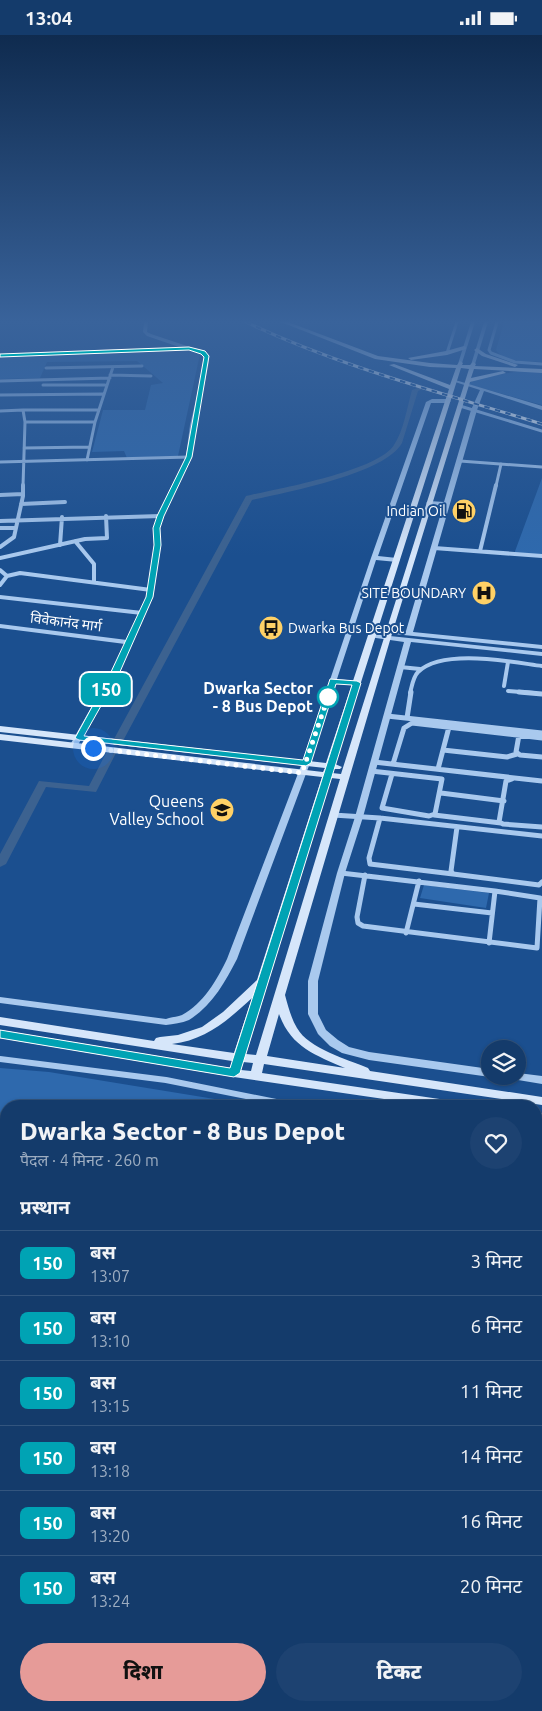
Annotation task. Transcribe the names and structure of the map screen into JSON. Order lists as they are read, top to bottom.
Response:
{
  "streets": {
    "street": ["विवेकानंद मार्ग"]
  },
  "places": {
    "fuel station": ["Indian Oil"],
    "hospital": ["SITE BOUNDARY"],
    "bus stop": ["Dwarka Bus Depot"],
    "other": ["Dwarka Sector - 8 Bus Depot"],
    "school or university": ["Queens Valley School"]
  },
  "lines": ["bus line 150"],
  "page": {
    "status": "13:04",
    "on_map": "150",
    "heading": [
      ["Dwarka Sector - 8 Bus Depot", "पैदल · 4 मिनट · 260 m"],
      "प्रस्थान"
    ],
    "list": [
      {
        "mark": "150",
        "name": "बस",
        "note": "13:07",
        "value": "3 मिनट"
      },
      {
        "mark": "150",
        "name": "बस",
        "note": "13:10",
        "value": "6 मिनट"
      },
      {
        "mark": "150",
        "name": "बस",
        "note": "13:15",
        "value": "11 मिनट"
      },
      {
        "mark": "150",
        "name": "बस",
        "note": "13:18",
        "value": "14 मिनट"
      },
      {
        "mark": "150",
        "name": "बस",
        "note": "13:20",
        "value": "16 मिनट"
      },
      {
        "mark": "150",
        "name": "बस",
        "note": "13:24",
        "value": "20 मिनट"
      }
    ],
    "buttons": ["दिशा", "टिकट"]
  }
}
